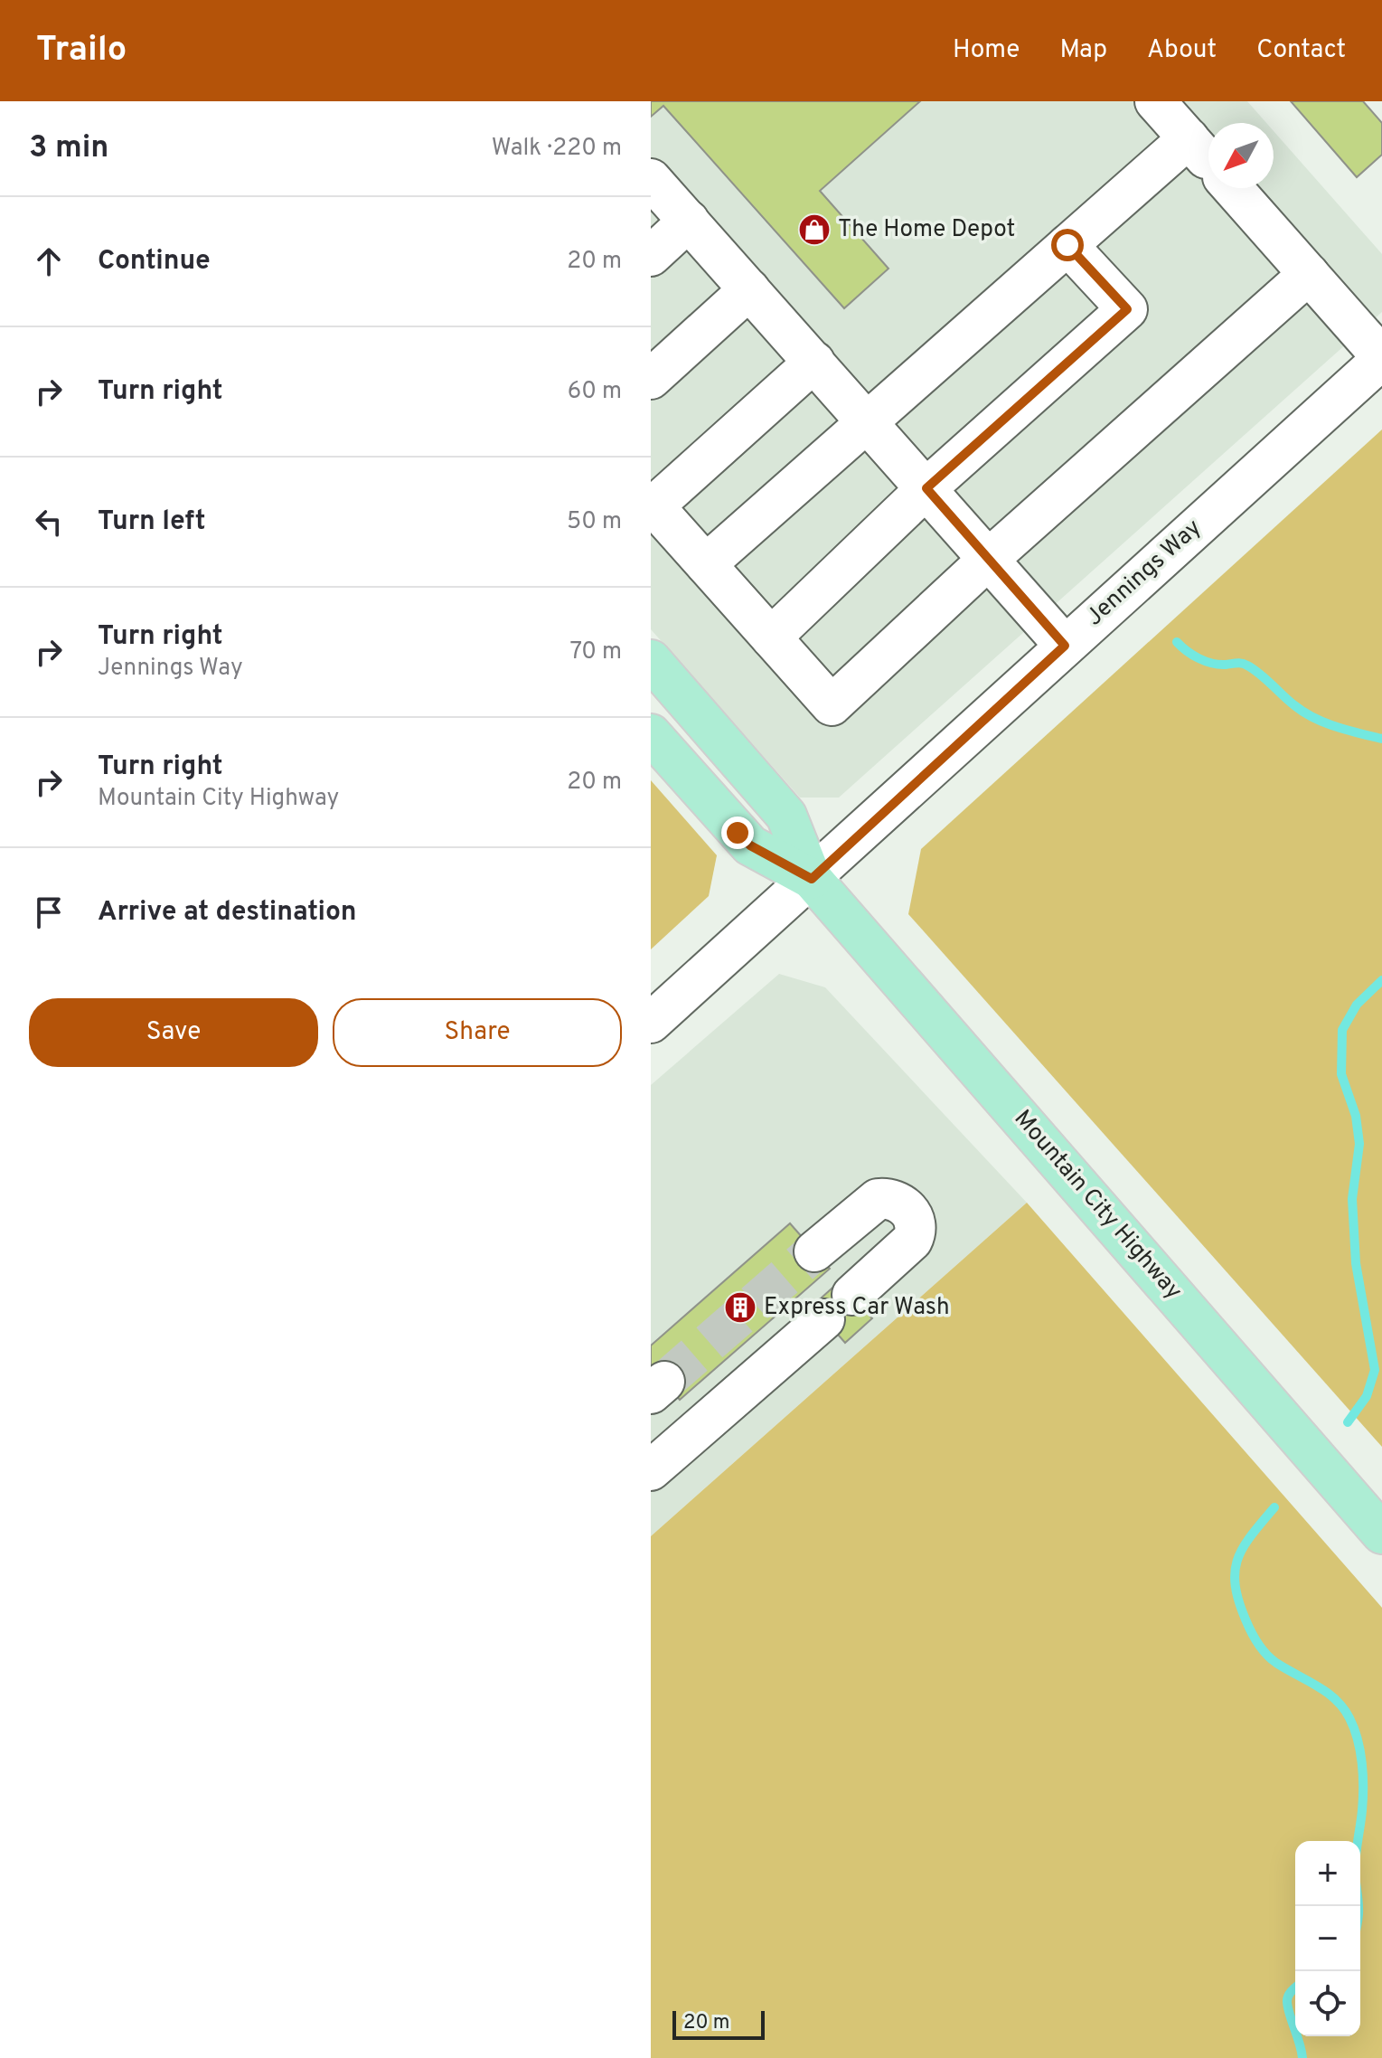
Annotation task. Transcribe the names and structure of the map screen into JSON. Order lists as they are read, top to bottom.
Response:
{
  "streets": {
    "main road": ["Mountain City Highway"],
    "street": ["Jennings Way"]
  },
  "crossings": [
    ["Jennings Way", "Mountain City Highway"]
  ],
  "places": {
    "shop": ["The Home Depot"],
    "building": ["Express Car Wash"]
  },
  "scale_bar": "20 m",
  "north": "bottom left",
  "page": {
    "header": "Trailo",
    "nav": [
      "Home",
      "Map",
      "About",
      "Contact"
    ],
    "heading": ["3 min", "Walk · 220 m"],
    "list": [
      ["Continue", "20 m"],
      ["Turn right", "60 m"],
      ["Turn left", "50 m"],
      ["Turn right", "Jennings Way", "70 m"],
      ["Turn right", "Mountain City Highway", "20 m"],
      "Arrive at destination"
    ],
    "buttons": ["Save", "Share"],
    "map_buttons": ["+", "−"],
    "scale": "20 m"
  }
}
